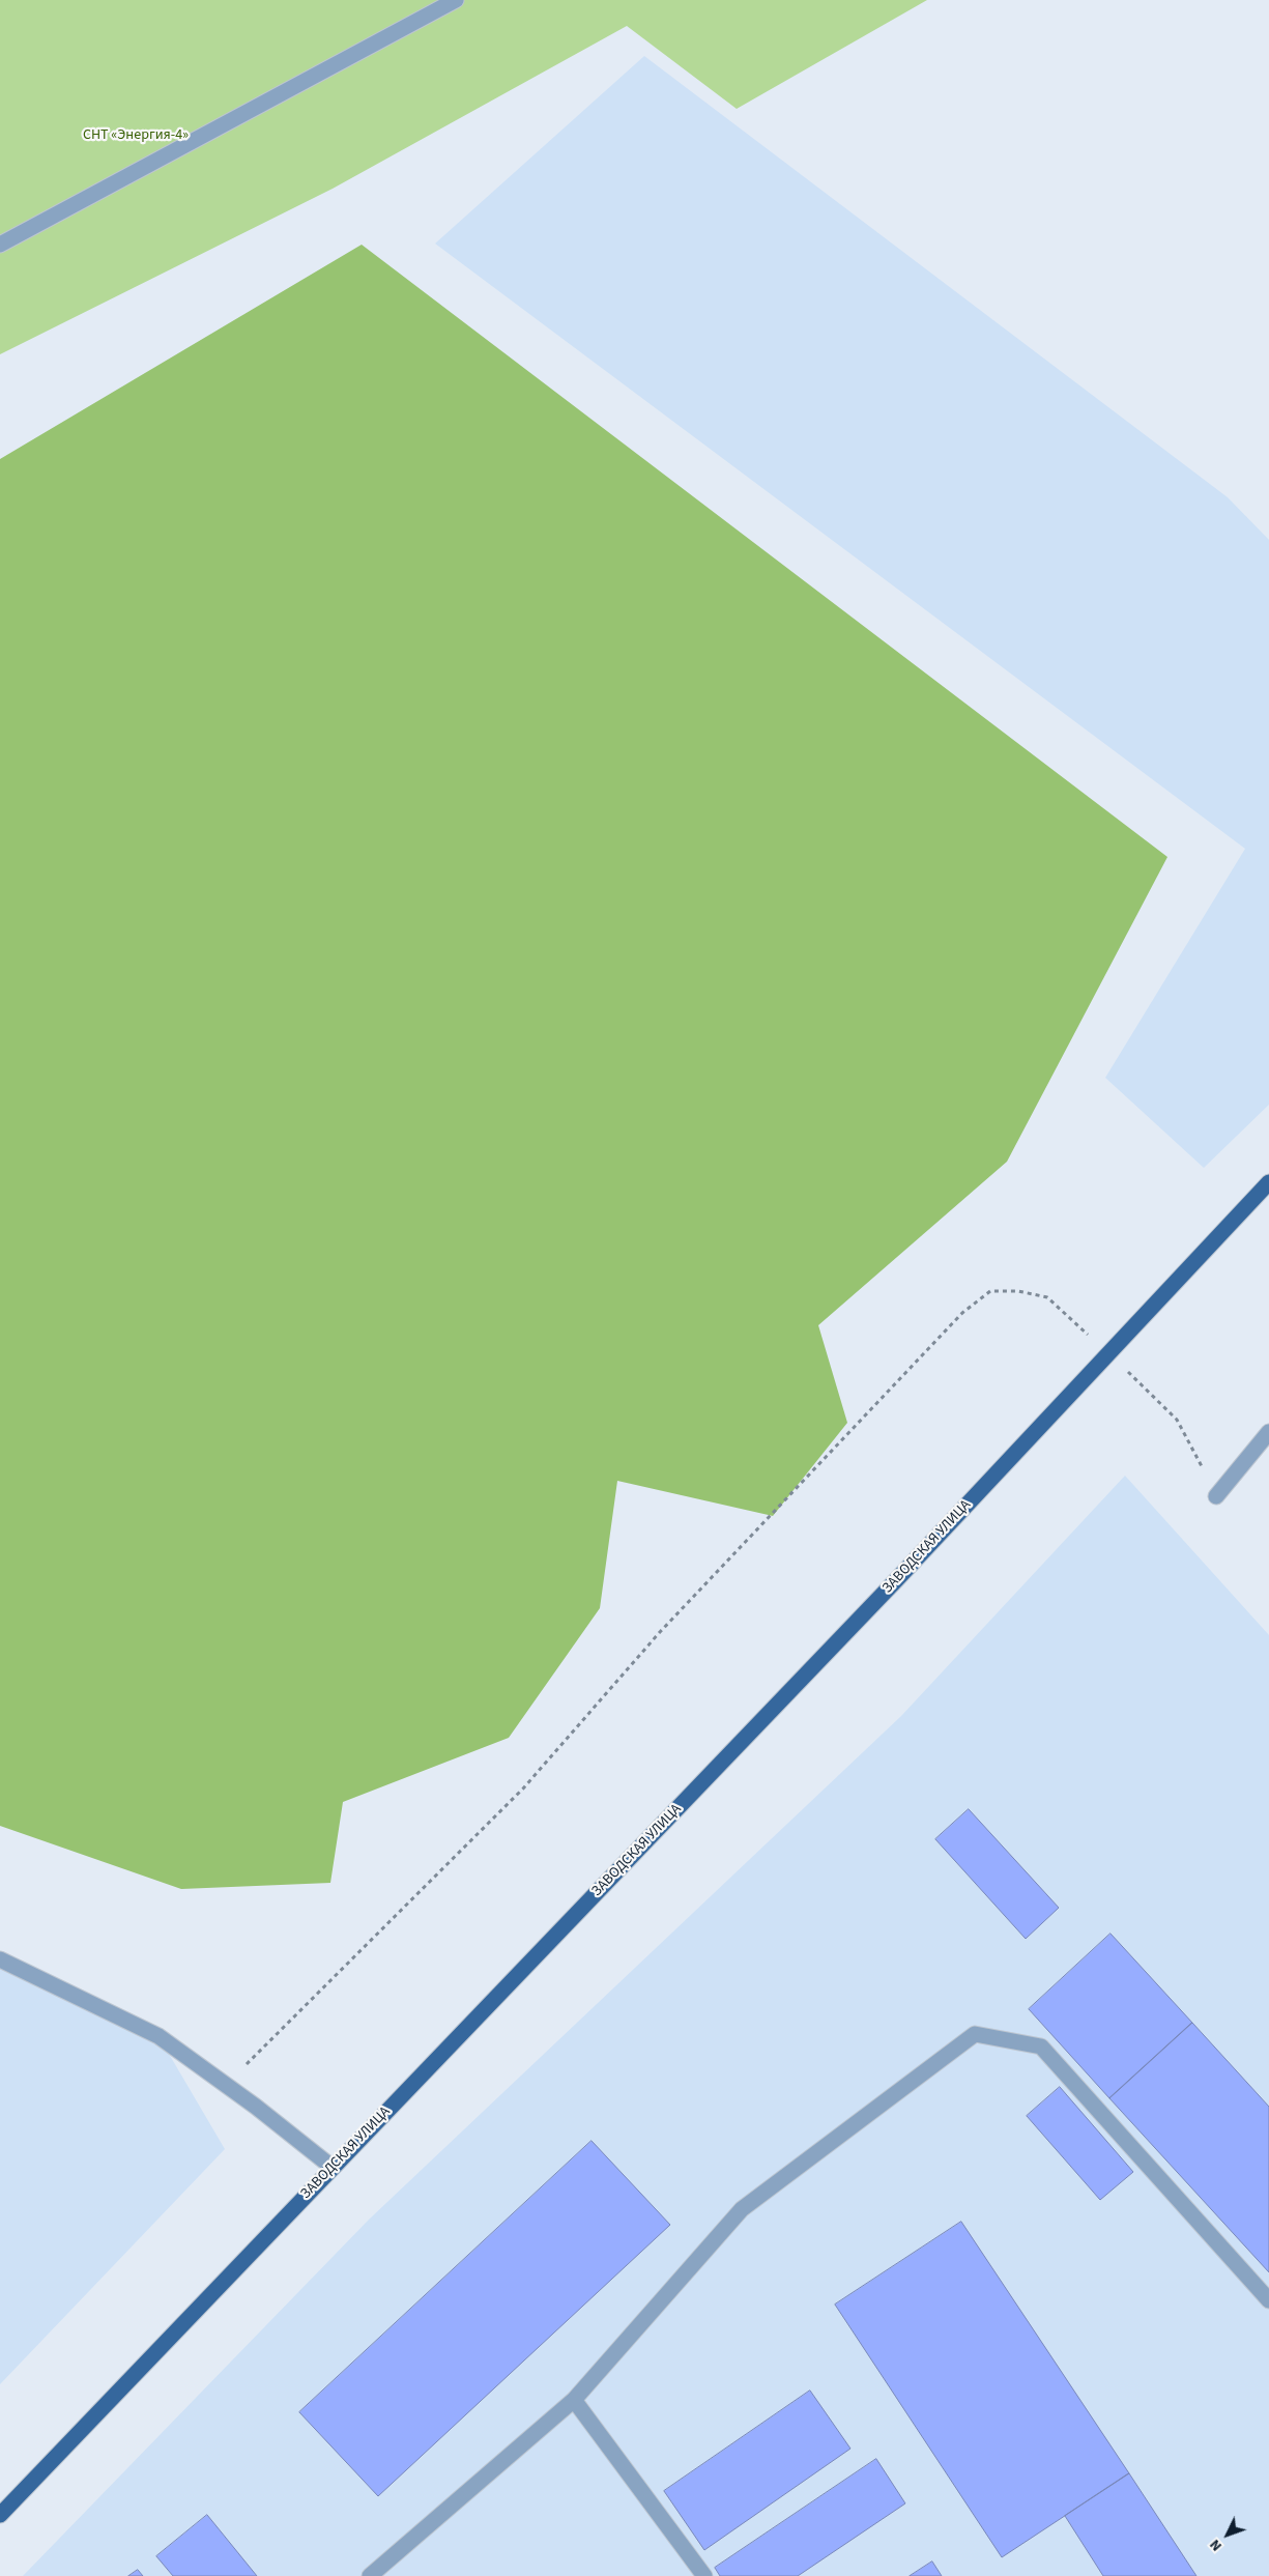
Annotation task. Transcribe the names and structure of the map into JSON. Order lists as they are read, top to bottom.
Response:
{
  "streets": {
    "main road": ["ЗАВОДСКАЯ УЛИЦА"]
  },
  "parks": ["СНТ «Энергия-4»"],
  "north": "bottom left"
}
